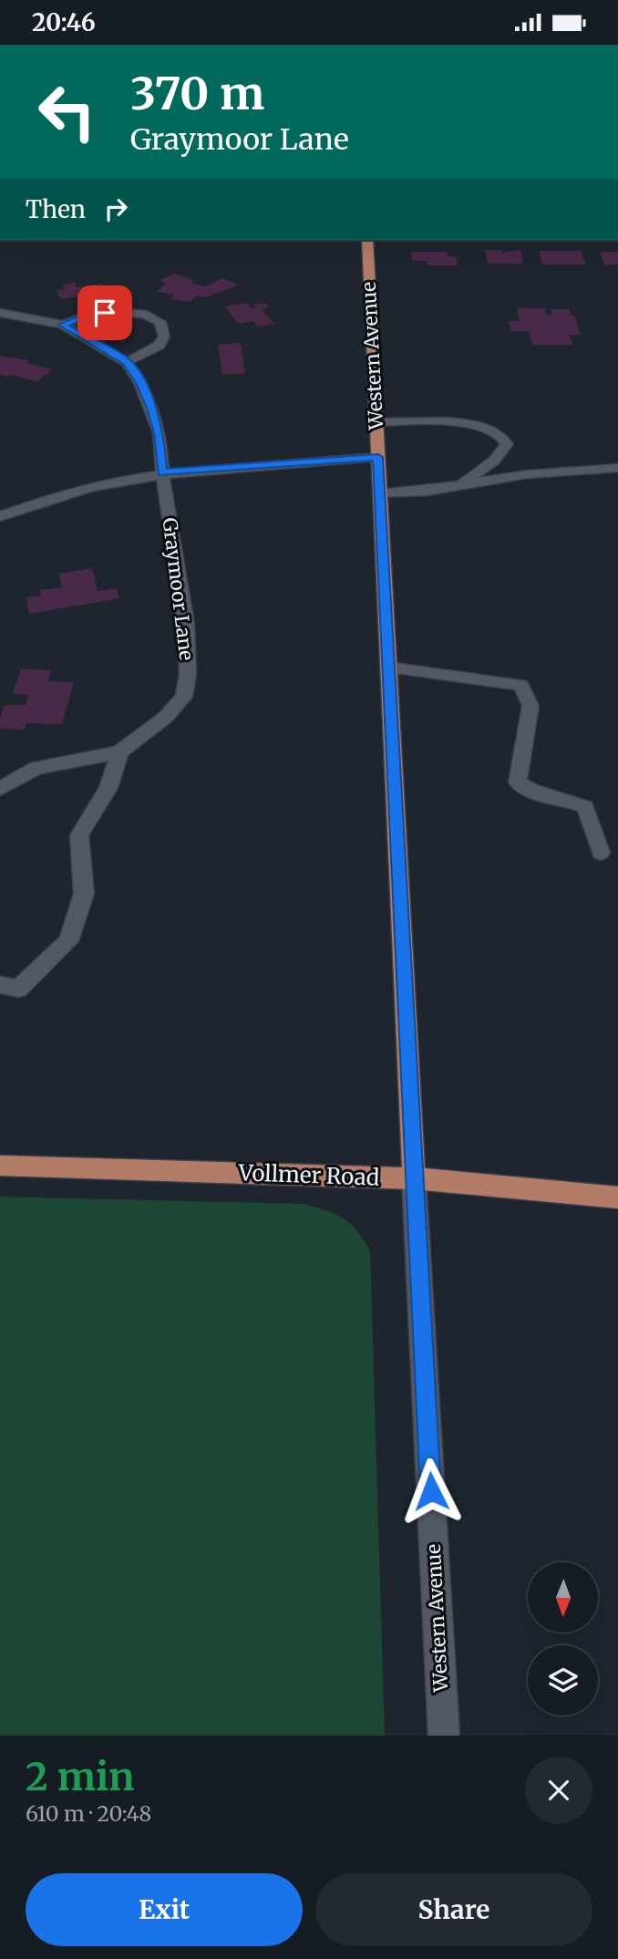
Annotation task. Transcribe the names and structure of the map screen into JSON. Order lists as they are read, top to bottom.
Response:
{
  "streets": {
    "main road": ["Western Avenue", "Vollmer Road"],
    "street": ["Graymoor Lane"]
  },
  "crossings": [
    ["Western Avenue", "Vollmer Road"]
  ],
  "north": "bottom",
  "page": {
    "status": "20:46",
    "turn": ["370 m", "Graymoor Lane"],
    "then": "Then",
    "heading": ["2 min", "610 m · 20:48"],
    "buttons": ["Exit", "Share"]
  }
}
